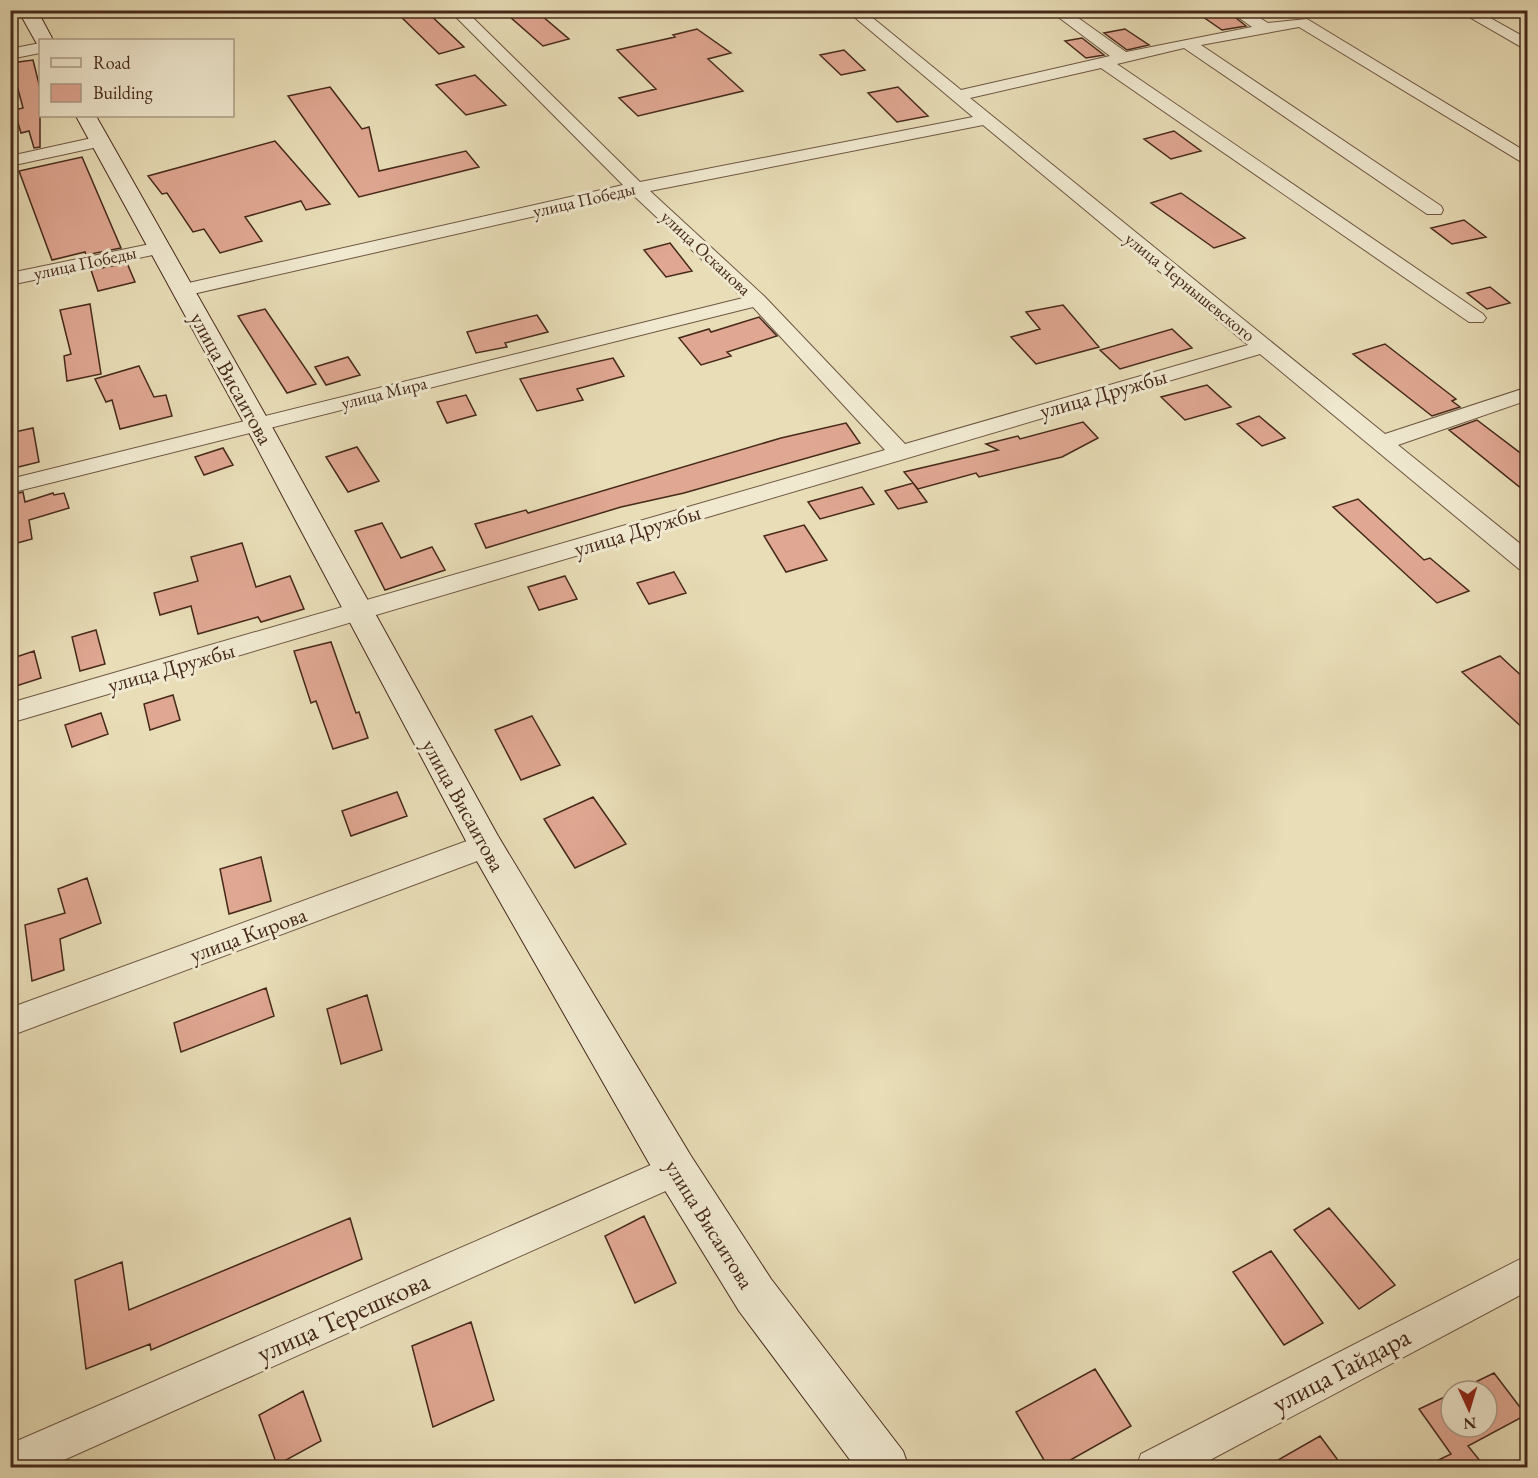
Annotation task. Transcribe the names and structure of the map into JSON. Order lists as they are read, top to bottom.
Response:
{
  "streets": {
    "street": [
      "улица Победы",
      "улица Осканова",
      "улица Чернышевского",
      "улица Висаитова",
      "улица Мира",
      "улица Дружбы",
      "улица Кирова",
      "улица Терешкова",
      "улица Гайдара"
    ]
  },
  "crossings": [
    ["улица Победы", "улица Осканова"],
    ["улица Победы", "улица Чернышевского"],
    ["улица Победы", "улица Висаитова"],
    ["улица Осканова", "улица Мира"],
    ["улица Осканова", "улица Дружбы"],
    ["улица Чернышевского", "улица Дружбы"],
    ["улица Висаитова", "улица Мира"],
    ["улица Висаитова", "улица Дружбы"],
    ["улица Висаитова", "улица Кирова"],
    ["улица Висаитова", "улица Терешкова"]
  ],
  "legend": ["Road", "Building"],
  "north": "bottom"
}
